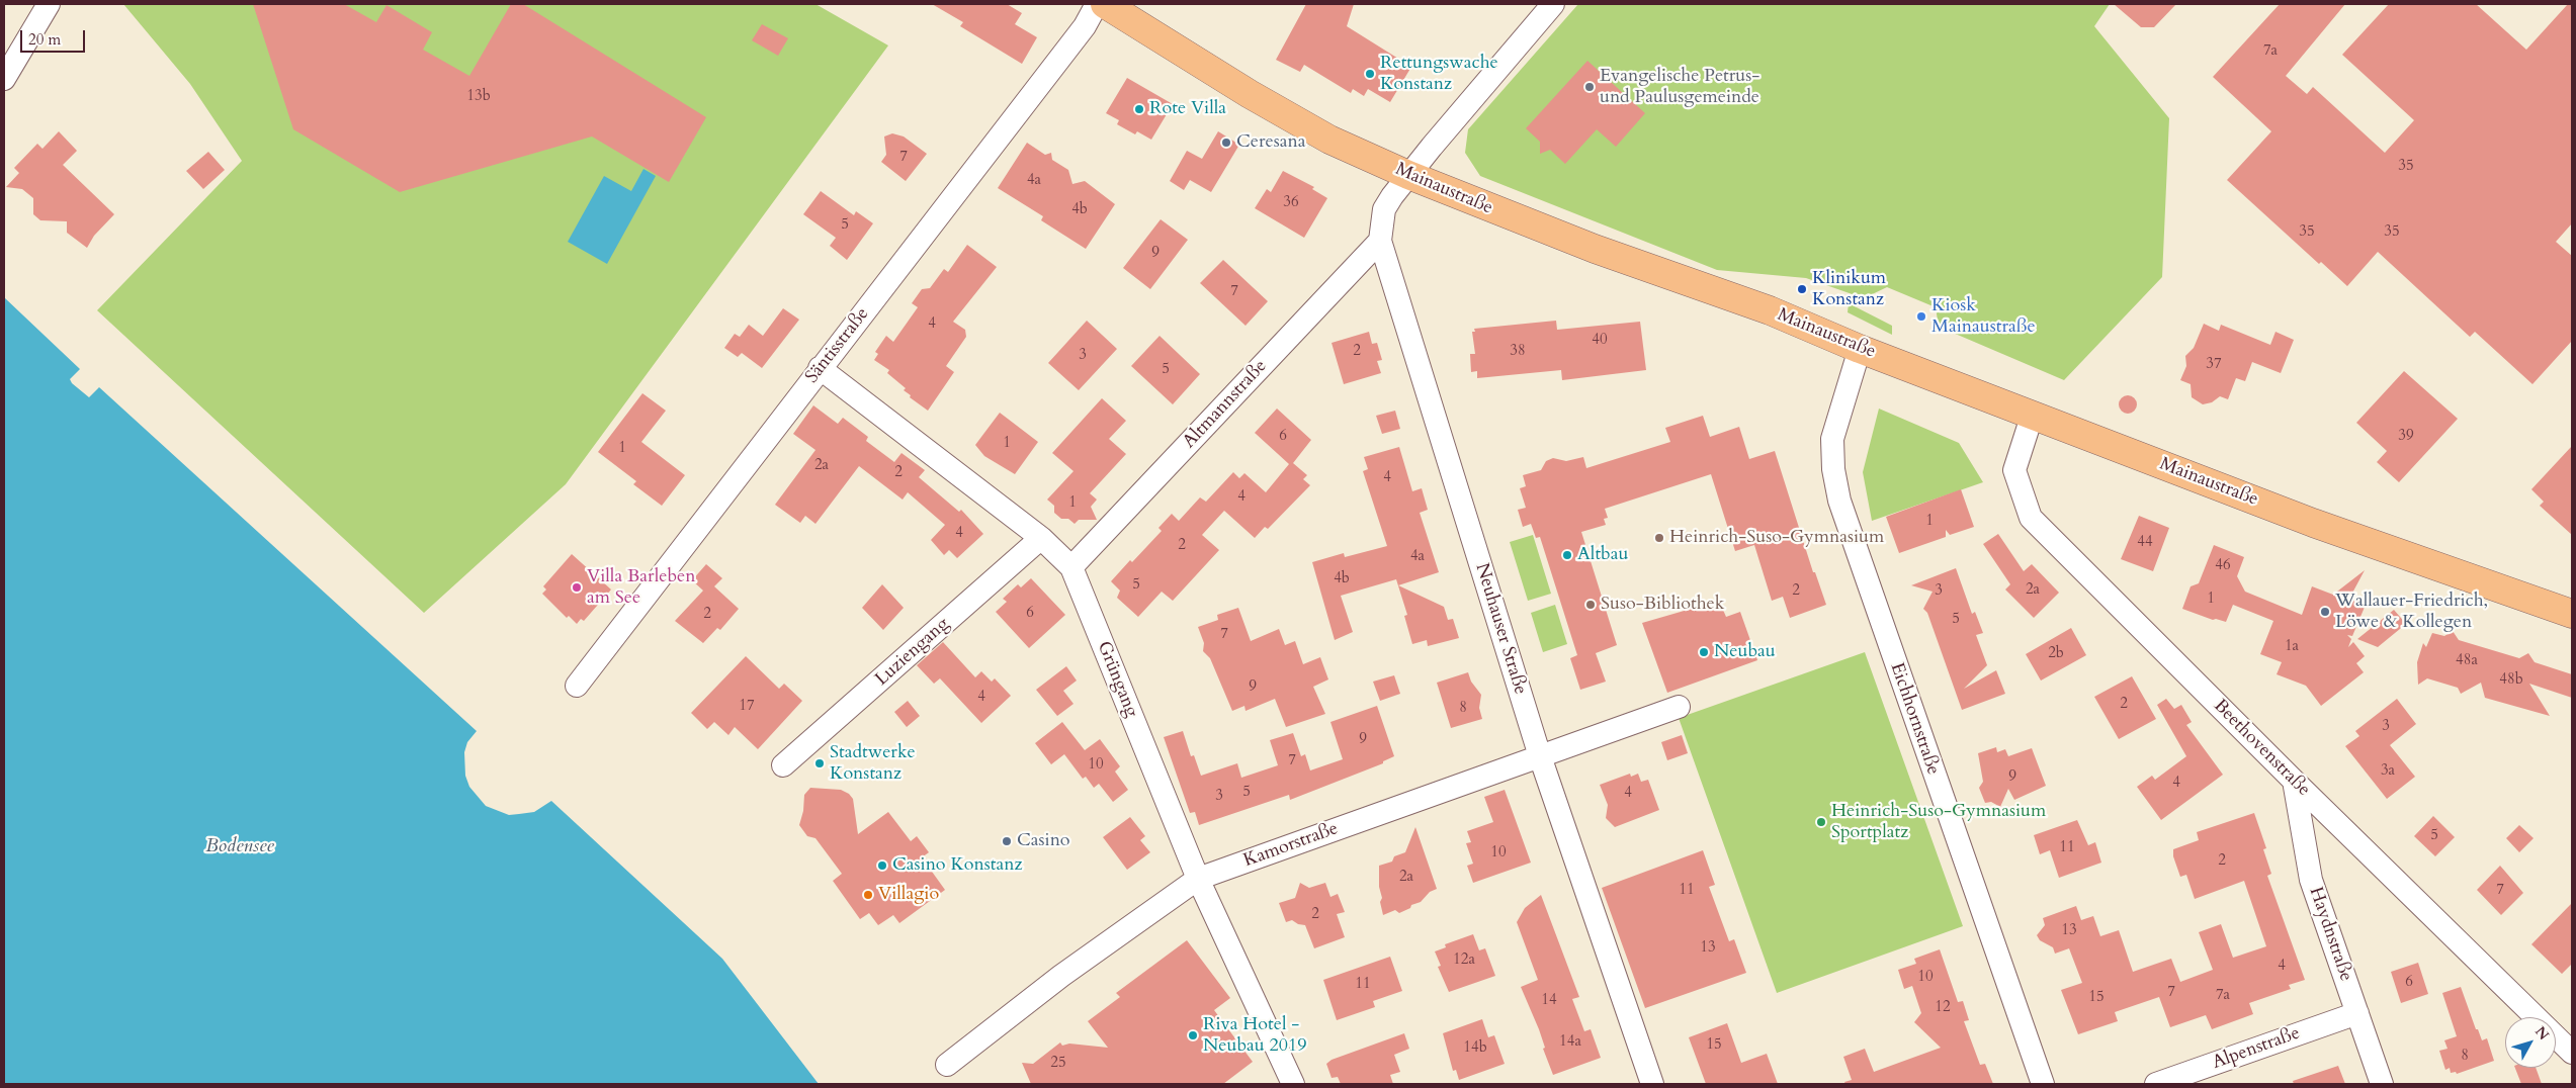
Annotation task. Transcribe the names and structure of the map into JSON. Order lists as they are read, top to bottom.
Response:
{
  "streets": {
    "main road": ["Mainaustraße"],
    "street": [
      "Säntisstraße",
      "Altmannstraße",
      "Neuhauser Straße",
      "Luziengang",
      "Grüngang",
      "Eichhornstraße",
      "Beethovenstraße",
      "Kamorstraße",
      "Haydnstraße",
      "Alpenstraße"
    ]
  },
  "crossings": [
    ["Mainaustraße", "Neuhauser Straße"],
    ["Mainaustraße", "Eichhornstraße"],
    ["Mainaustraße", "Beethovenstraße"],
    ["Säntisstraße", "Grüngang"],
    ["Altmannstraße", "Neuhauser Straße"],
    ["Altmannstraße", "Grüngang"],
    ["Neuhauser Straße", "Kamorstraße"],
    ["Luziengang", "Grüngang"],
    ["Grüngang", "Kamorstraße"],
    ["Beethovenstraße", "Haydnstraße"],
    ["Haydnstraße", "Alpenstraße"]
  ],
  "water": ["Bodensee"],
  "places": [
    "Rettungswache Konstanz",
    "Evangelische Petrus- und Paulusgemeinde",
    "Rote Villa",
    "Ceresana",
    "Klinikum Konstanz",
    "Kiosk Mainaustraße",
    "Heinrich-Suso-Gymnasium",
    "Altbau",
    "Villa Barleben am See",
    "Suso-Bibliothek",
    "Wallauer-Friedrich, Löwe & Kollegen",
    "Neubau",
    "Stadtwerke Konstanz",
    "Heinrich-Suso-Gymnasium Sportplatz",
    "Casino",
    "Casino Konstanz",
    "Villagio",
    "Riva Hotel - Neubau 2019"
  ],
  "house_numbers": [
    "7a",
    "13b",
    "7",
    "35",
    "4a",
    "36",
    "4b",
    "5",
    "35",
    "35",
    "9",
    "7",
    "4",
    "40",
    "2",
    "38",
    "3",
    "37",
    "5",
    "6",
    "39",
    "1",
    "1",
    "2a",
    "2",
    "4",
    "4",
    "1",
    "1",
    "4",
    "44",
    "2",
    "4a",
    "46",
    "4b",
    "5",
    "2a",
    "2",
    "3",
    "1",
    "6",
    "2",
    "5",
    "7",
    "1a",
    "2b",
    "48a",
    "48b",
    "9",
    "4",
    "2",
    "17",
    "8",
    "3",
    "9",
    "7",
    "10",
    "3a",
    "9",
    "4",
    "5",
    "4",
    "3",
    "5",
    "11",
    "10",
    "2",
    "2a",
    "11",
    "7",
    "2",
    "13",
    "13",
    "12a",
    "4",
    "10",
    "6",
    "11",
    "7",
    "7a",
    "15",
    "14",
    "12",
    "14a",
    "15",
    "14b",
    "8",
    "25"
  ],
  "scale_bar": "20 m",
  "north": "top right"
}
